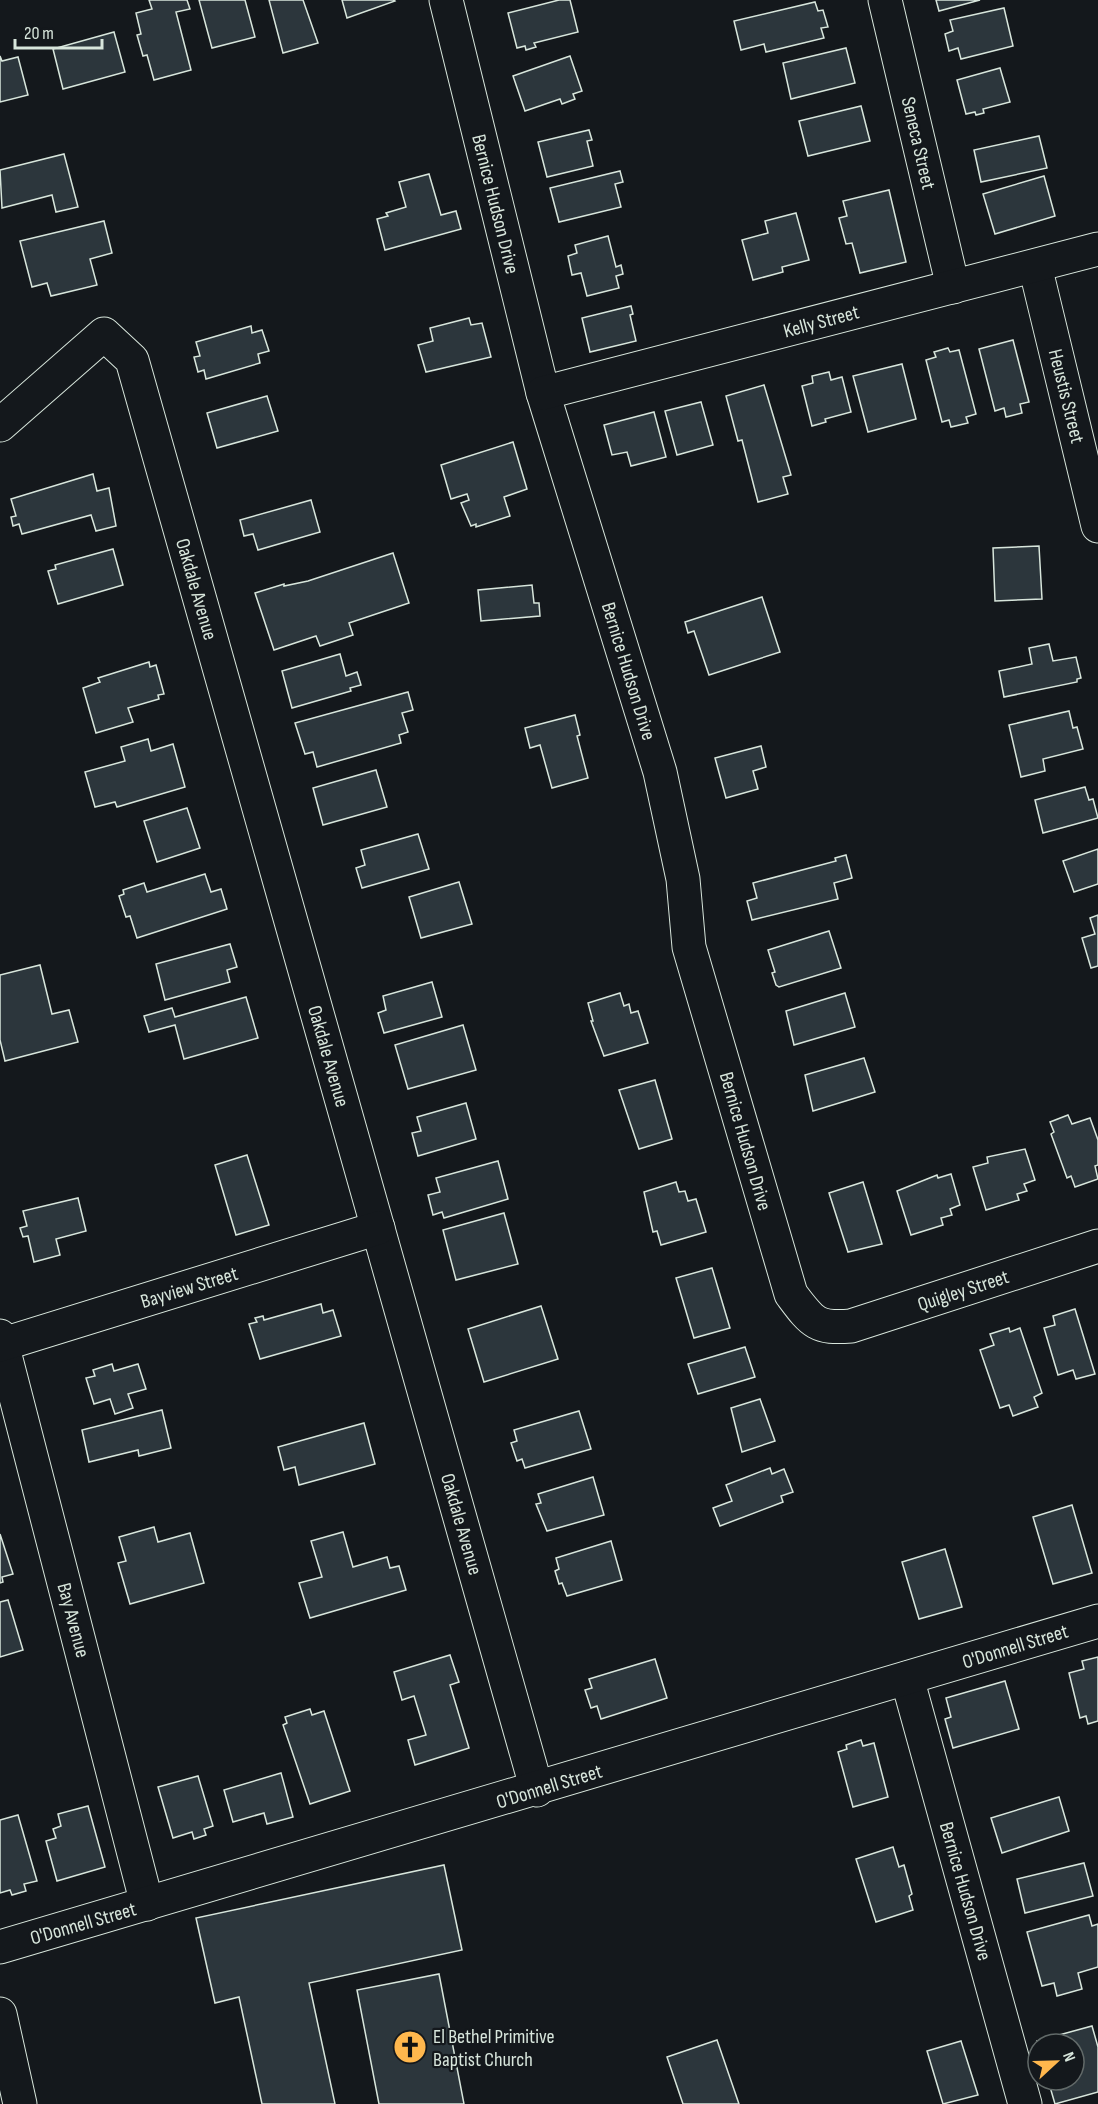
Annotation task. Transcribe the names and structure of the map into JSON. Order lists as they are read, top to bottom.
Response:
{
  "streets": {
    "street": [
      "Seneca Street",
      "Bernice Hudson Drive",
      "Kelly Street",
      "Heustis Street",
      "Oakdale Avenue",
      "Bayview Street",
      "Quigley Street",
      "Bay Avenue",
      "O'Donnell Street"
    ]
  },
  "crossings": [
    ["Seneca Street", "Kelly Street"],
    ["Bernice Hudson Drive", "Kelly Street"],
    ["Bernice Hudson Drive", "Quigley Street"],
    ["Bernice Hudson Drive", "O'Donnell Street"],
    ["Kelly Street", "Heustis Street"],
    ["Oakdale Avenue", "Bayview Street"],
    ["Oakdale Avenue", "O'Donnell Street"],
    ["Bayview Street", "Bay Avenue"],
    ["Bay Avenue", "O'Donnell Street"]
  ],
  "places": {
    "church": ["El Bethel Primitive Baptist Church"]
  },
  "scale_bar": "20 m",
  "north": "right"
}
